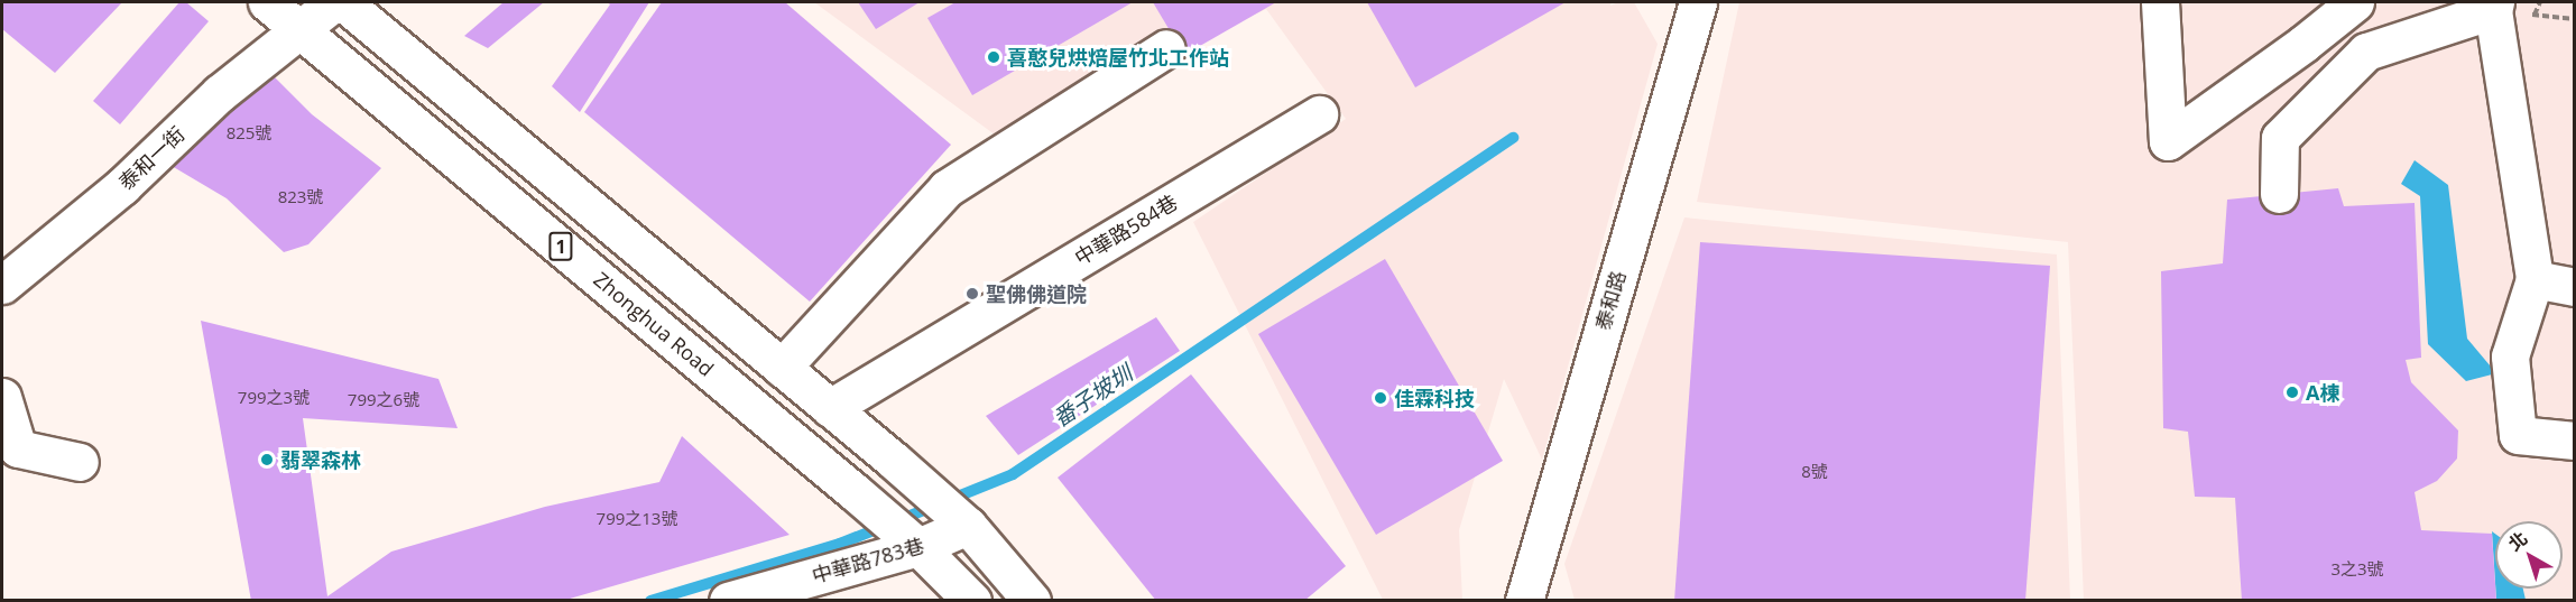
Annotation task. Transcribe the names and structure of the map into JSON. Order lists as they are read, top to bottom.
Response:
{
  "streets": {
    "main road": [
      "泰和一街",
      "中華路584巷",
      "1",
      "泰和路",
      "Zhonghua Road",
      "中華路783巷"
    ]
  },
  "crossings": [
    ["泰和一街", "Zhonghua Road"],
    ["中華路584巷", "1"],
    ["1", "Zhonghua Road"],
    ["1", "中華路783巷"],
    ["Zhonghua Road", "中華路783巷"]
  ],
  "water": ["番子坡圳"],
  "places": [
    "喜憨兒烘焙屋竹北工作站",
    "聖佛佛道院",
    "A棟",
    "佳霖科技",
    "翡翠森林"
  ],
  "house_numbers": [
    "825號",
    "823號",
    "799之3號",
    "799之6號",
    "8號",
    "799之13號",
    "3之3號"
  ],
  "north": "top left"
}
